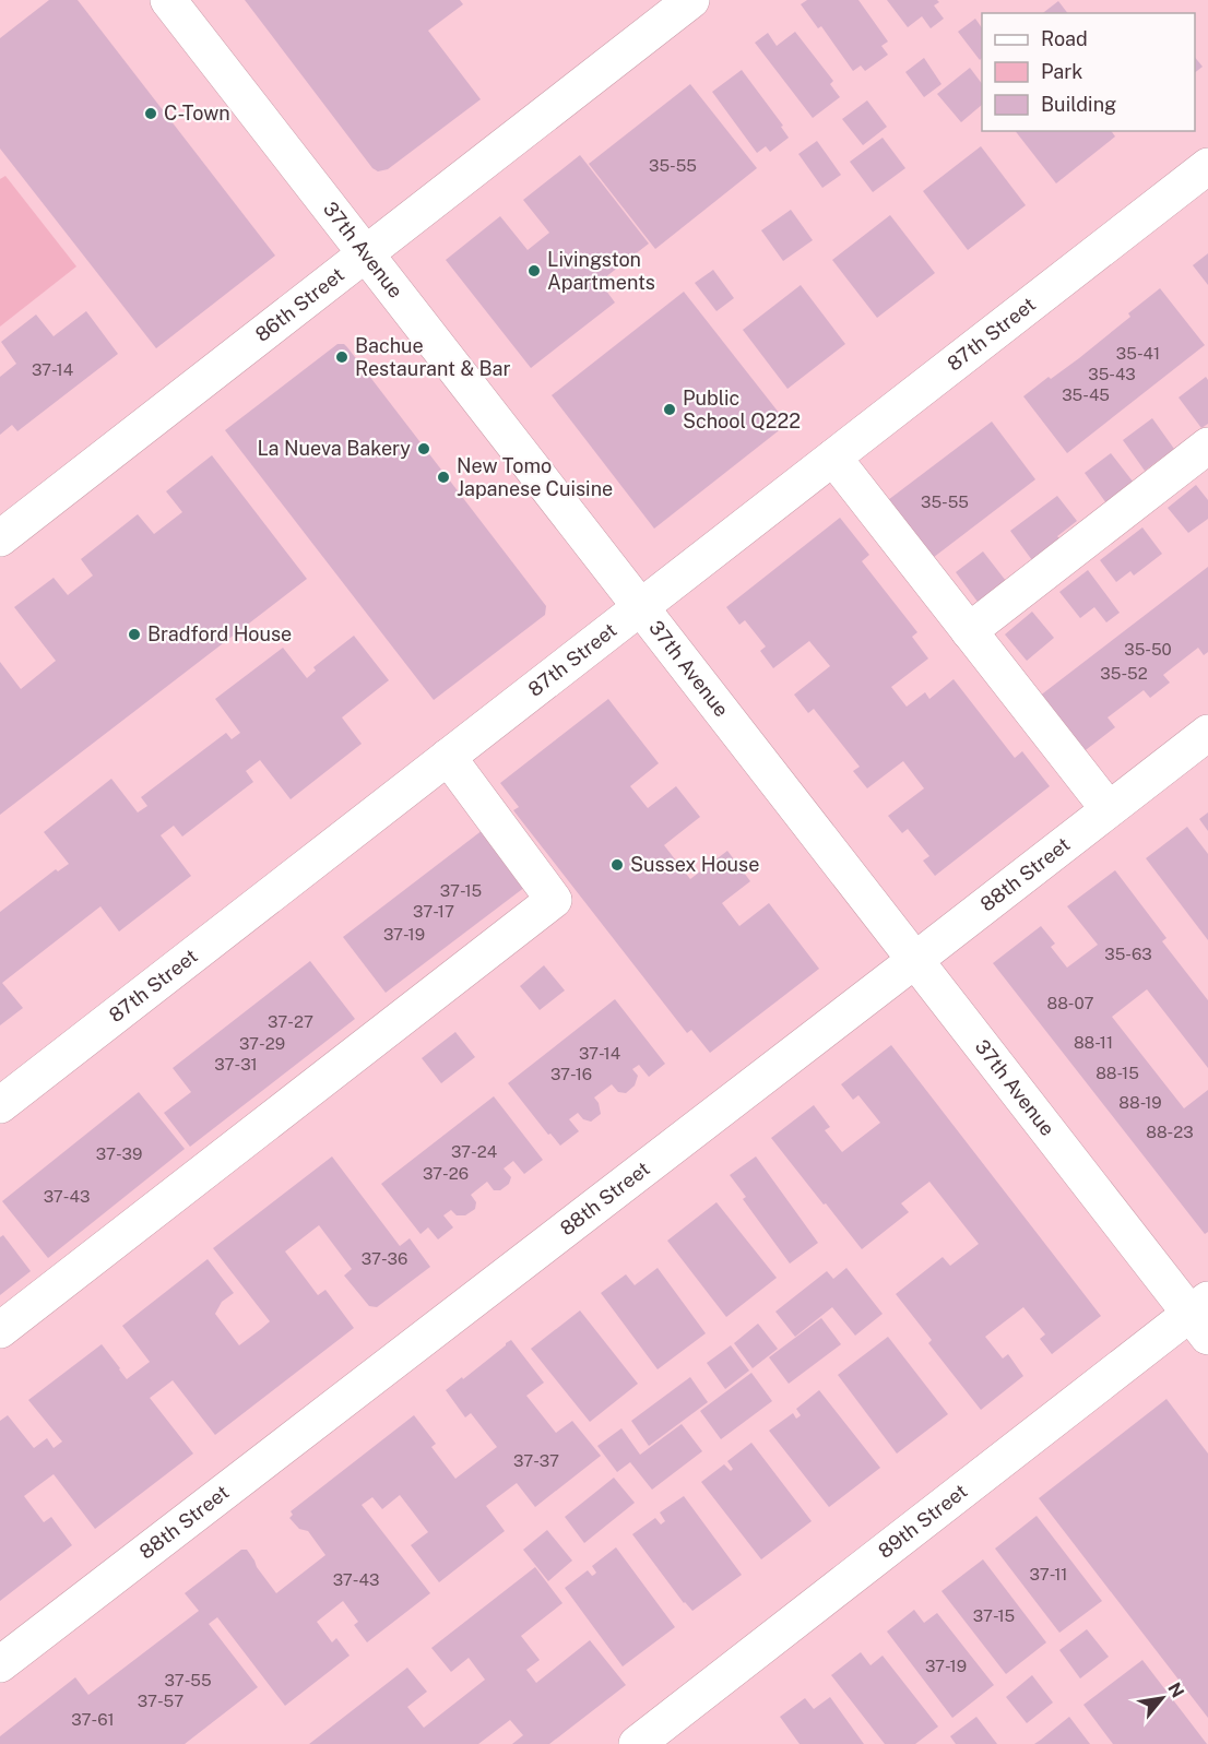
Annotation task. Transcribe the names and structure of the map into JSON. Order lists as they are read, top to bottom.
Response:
{
  "streets": {
    "street": [
      "37th Avenue",
      "86th Street",
      "87th Street",
      "88th Street",
      "89th Street"
    ]
  },
  "crossings": [
    ["37th Avenue", "86th Street"],
    ["37th Avenue", "87th Street"],
    ["37th Avenue", "88th Street"],
    ["37th Avenue", "89th Street"]
  ],
  "places": [
    "C-Town",
    "Livingston Apartments",
    "Bachue Restaurant & Bar",
    "Public School Q222",
    "La Nueva Bakery",
    "New Tomo Japanese Cuisine",
    "Bradford House",
    "Sussex House"
  ],
  "house_numbers": [
    "35-55",
    "35-41",
    "37-14",
    "35-43",
    "35-45",
    "35-55",
    "35-50",
    "35-52",
    "37-15",
    "37-17",
    "37-19",
    "35-63",
    "88-07",
    "37-27",
    "88-11",
    "37-29",
    "37-14",
    "37-31",
    "88-15",
    "37-16",
    "88-19",
    "88-23",
    "37-24",
    "37-39",
    "37-26",
    "37-43",
    "37-36",
    "37-37",
    "37-11",
    "37-43",
    "37-15",
    "37-19",
    "37-55",
    "37-57",
    "37-61"
  ],
  "legend": ["Road", "Park", "Building"],
  "north": "top right"
}
